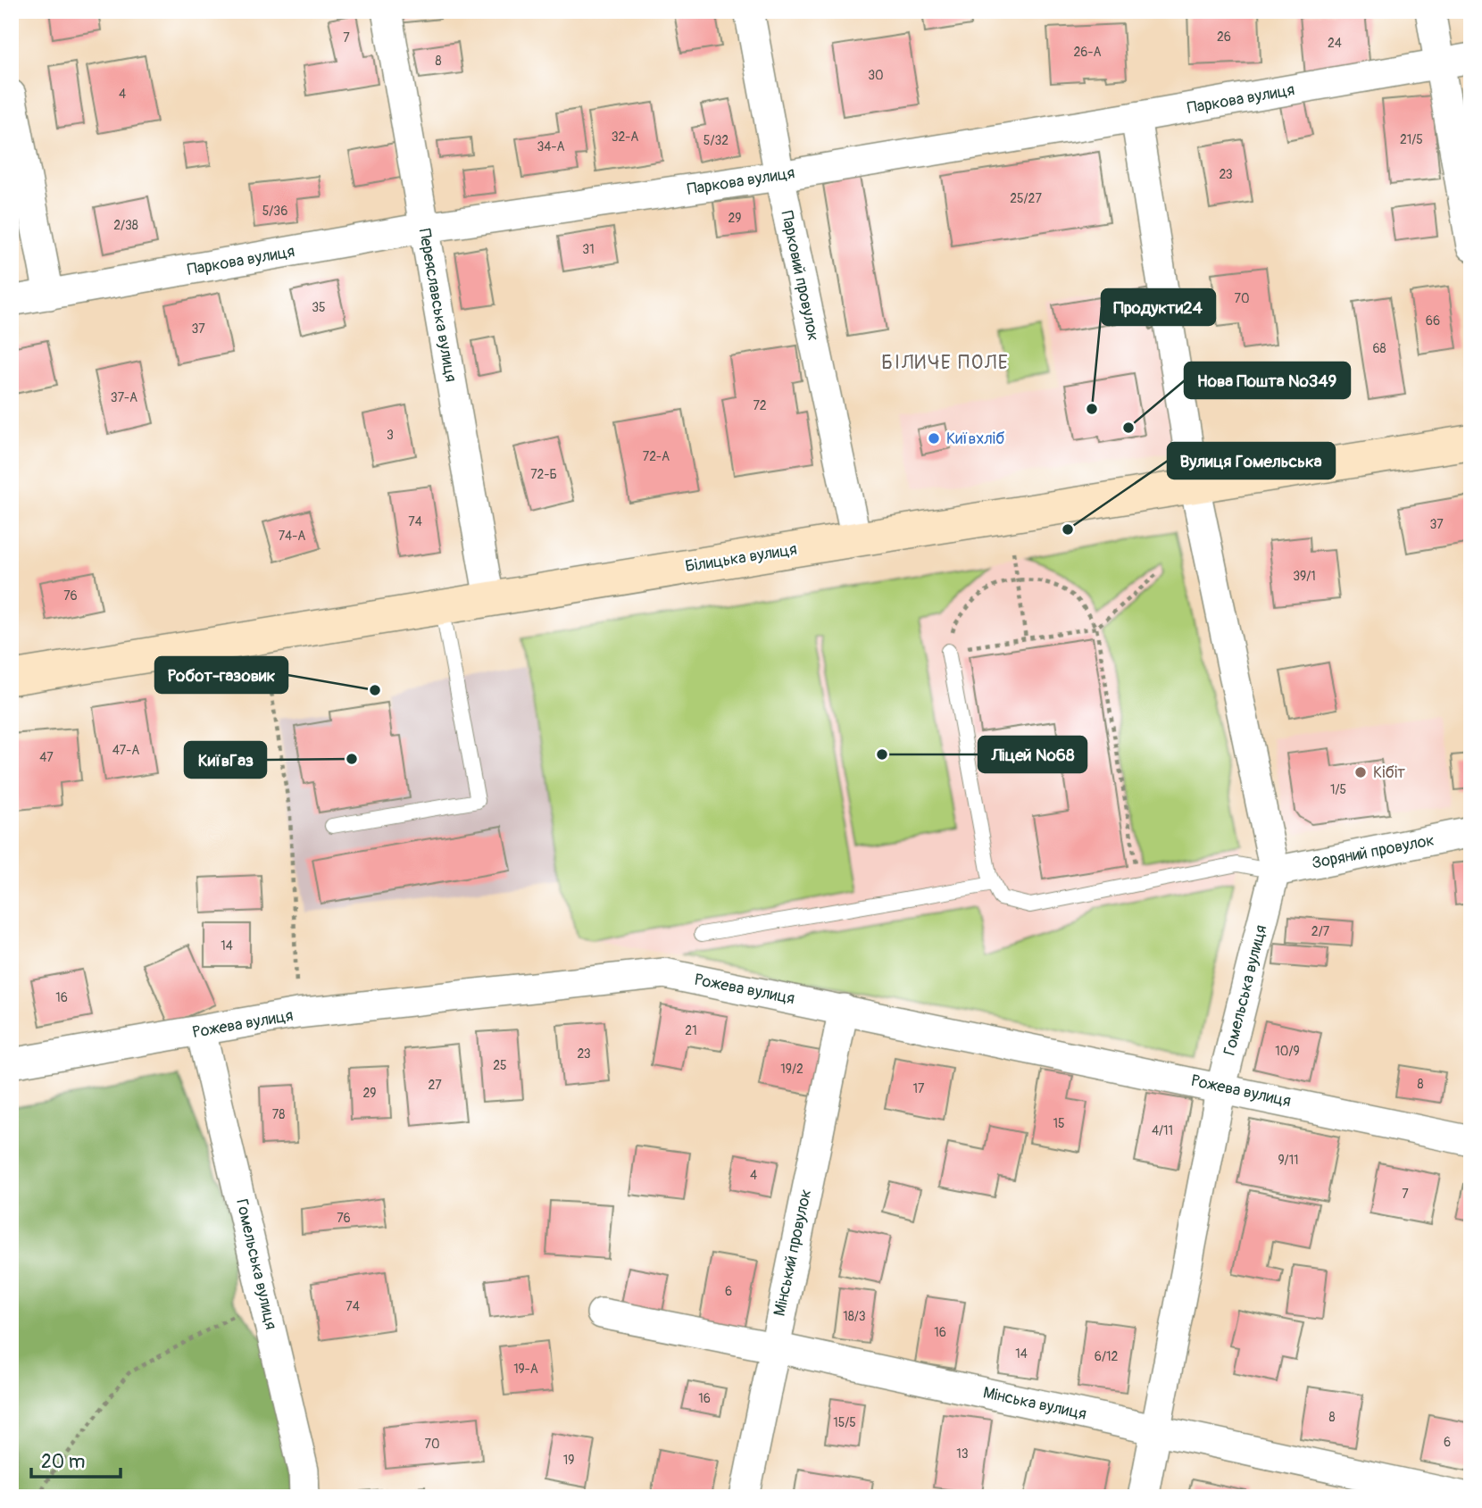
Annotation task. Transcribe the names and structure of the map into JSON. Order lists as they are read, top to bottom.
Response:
{
  "streets": {
    "main road": ["Білицька вулиця"],
    "street": [
      "Паркова вулиця",
      "Парковий провулок",
      "Переяславська вулиця",
      "Зоряний провулок",
      "Рожева вулиця",
      "Гомельська вулиця",
      "Мінський провулок",
      "Мінська вулиця"
    ]
  },
  "crossings": [
    ["Паркова вулиця", "Парковий провулок"],
    ["Паркова вулиця", "Переяславська вулиця"],
    ["Паркова вулиця", "Гомельська вулиця"],
    ["Парковий провулок", "Білицька вулиця"],
    ["Переяславська вулиця", "Білицька вулиця"],
    ["Білицька вулиця", "Гомельська вулиця"],
    ["Зоряний провулок", "Гомельська вулиця"],
    ["Рожева вулиця", "Гомельська вулиця"],
    ["Рожева вулиця", "Мінський провулок"],
    ["Гомельська вулиця", "Мінська вулиця"],
    ["Мінський провулок", "Мінська вулиця"]
  ],
  "districts": ["БІЛИЧЕ ПОЛЕ"],
  "places": [
    "Продукти24",
    "Нова Пошта №349",
    "Київхліб",
    "Вулиця Гомельська",
    "Робот-газовик",
    "Ліцей №68",
    "КиївГаз",
    "Кібіт"
  ],
  "house_numbers": [
    "26",
    "7",
    "24",
    "26-А",
    "8",
    "30",
    "4",
    "32-А",
    "21/5",
    "5/32",
    "34-А",
    "23",
    "25/27",
    "5/36",
    "29",
    "2/38",
    "31",
    "70",
    "35",
    "66",
    "37",
    "68",
    "37-А",
    "72",
    "3",
    "72-А",
    "72-Б",
    "74",
    "37",
    "74-А",
    "39/1",
    "76",
    "47-А",
    "47",
    "1/5",
    "2/7",
    "14",
    "16",
    "21",
    "10/9",
    "23",
    "25",
    "19/2",
    "8",
    "27",
    "17",
    "29",
    "78",
    "15",
    "4/11",
    "9/11",
    "4",
    "7",
    "76",
    "6",
    "74",
    "18/3",
    "16",
    "14",
    "6/12",
    "19-А",
    "16",
    "8",
    "15/5",
    "6",
    "70",
    "13",
    "19"
  ],
  "scale_bar": "20 m"
}
